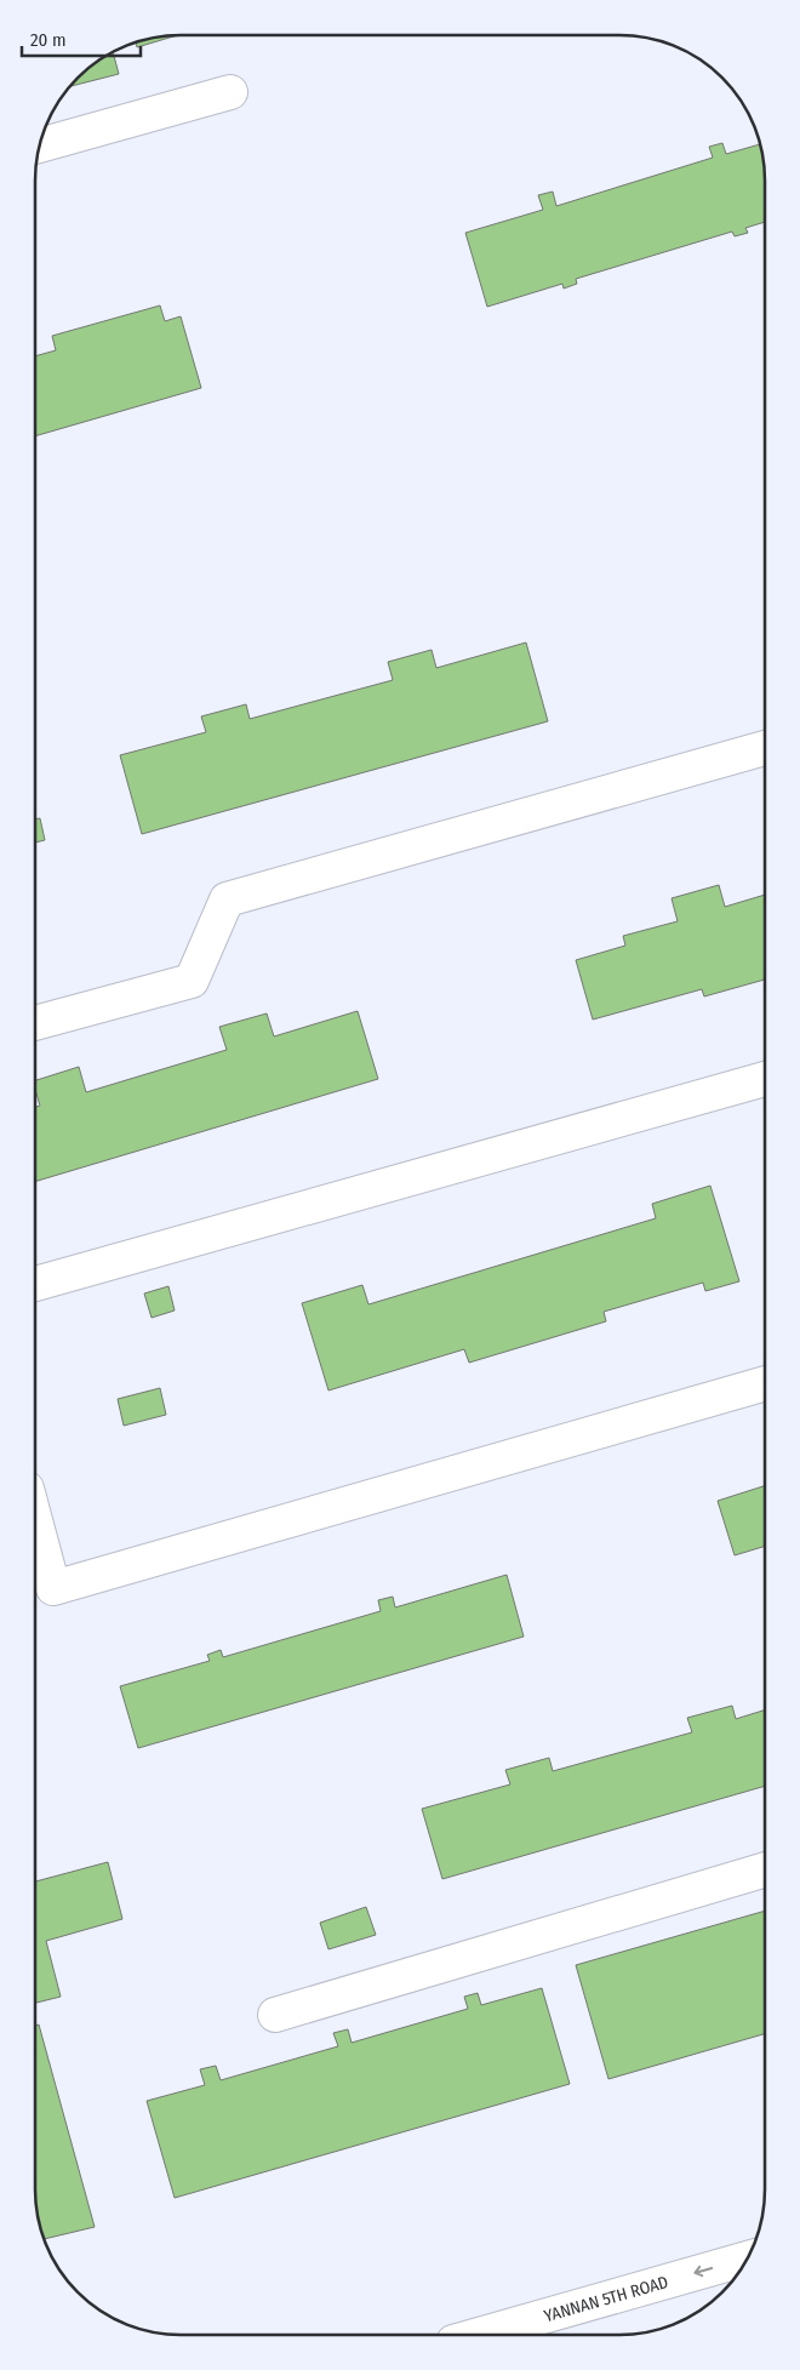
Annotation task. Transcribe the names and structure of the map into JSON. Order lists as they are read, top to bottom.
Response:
{
  "streets": {
    "street": ["YANNAN 5TH ROAD"]
  },
  "one_way": ["YANNAN 5TH ROAD"],
  "scale_bar": "20 m"
}
